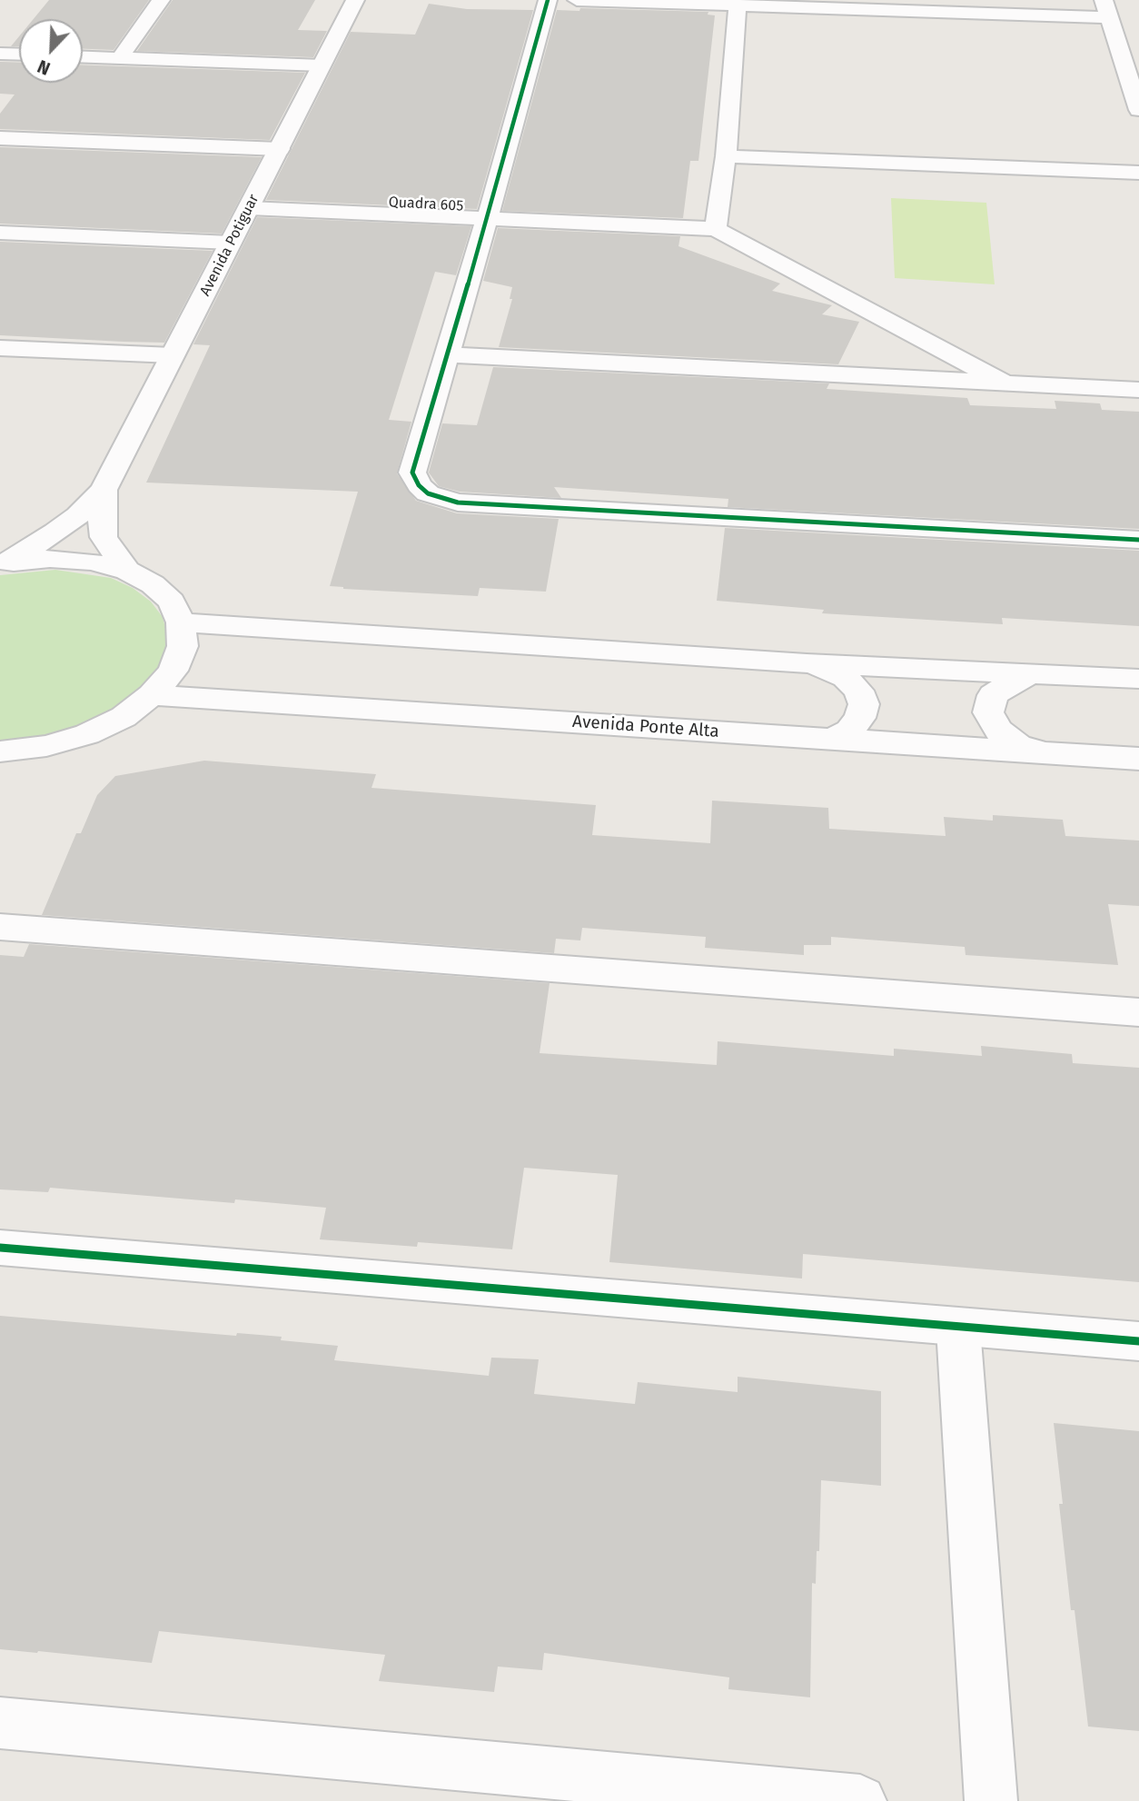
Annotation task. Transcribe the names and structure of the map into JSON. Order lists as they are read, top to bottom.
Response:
{
  "streets": {
    "street": ["Quadra 605", "Avenida Potiguar", "Avenida Ponte Alta"]
  },
  "crossings": [
    ["Quadra 605", "Avenida Potiguar"]
  ],
  "north": "bottom left"
}
